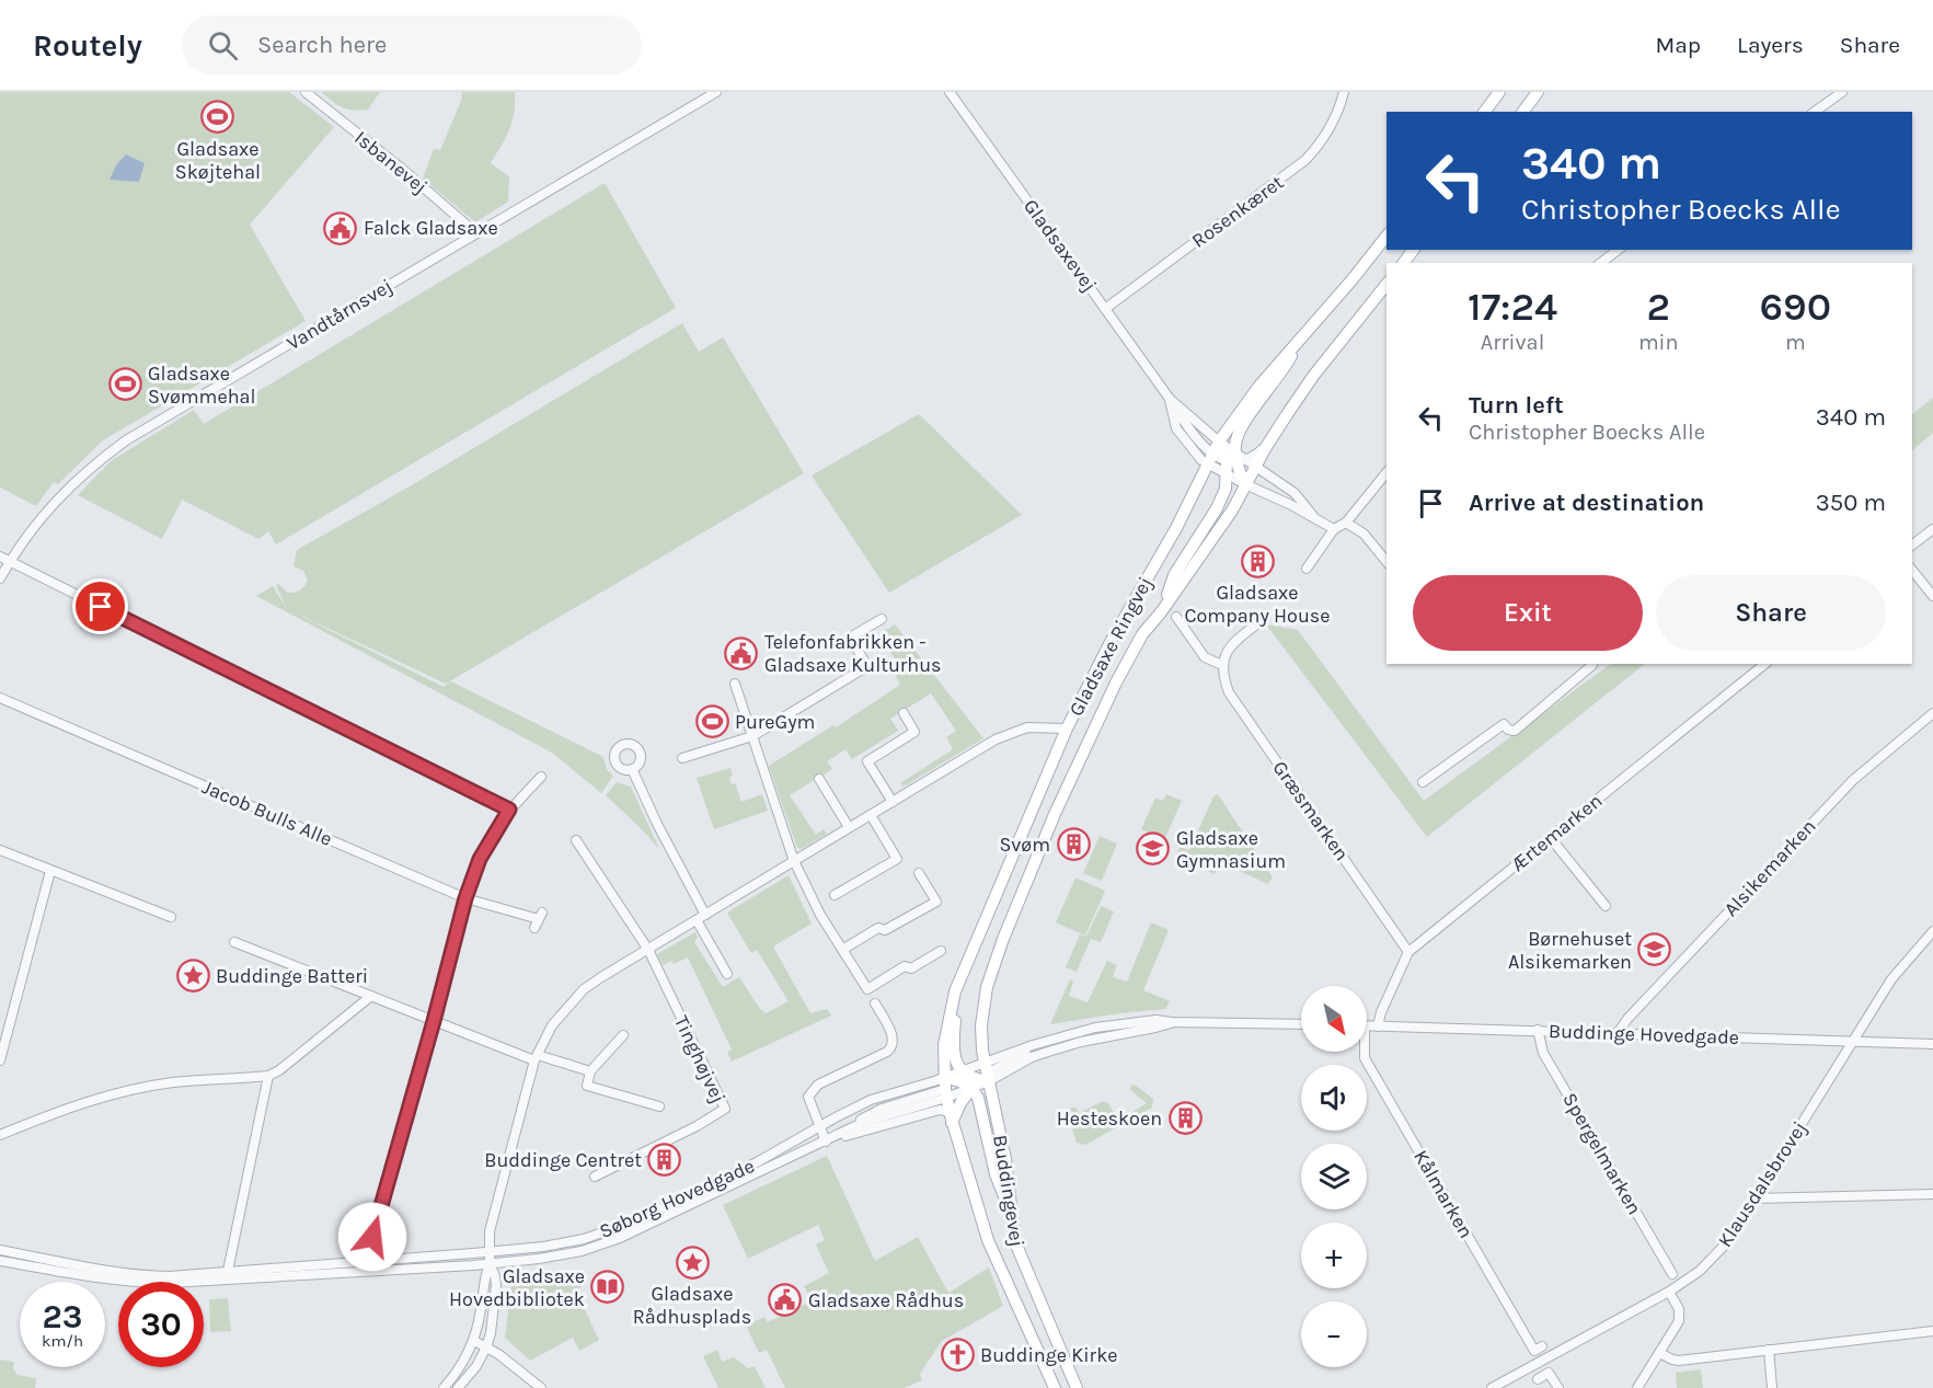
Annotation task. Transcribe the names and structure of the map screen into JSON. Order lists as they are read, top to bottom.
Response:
{
  "streets": {
    "main road": ["Gladsaxe Ringvej", "Buddingevej"],
    "street": [
      "Isbanevej",
      "Rosenkæret",
      "Gladsaxevej",
      "Vandtårnsvej",
      "Græsmarken",
      "Jacob Bulls Alle",
      "Ærtemarken",
      "Alsikemarken",
      "Buddinge Hovedgade",
      "Tinghøjvej",
      "Spergelmarken",
      "Klausdalsbrovej",
      "Kålmarken",
      "Søborg Hovedgade"
    ]
  },
  "crossings": [
    ["Isbanevej", "Vandtårnsvej"],
    ["Rosenkæret", "Gladsaxevej"],
    ["Gladsaxevej", "Gladsaxe Ringvej"],
    ["Gladsaxe Ringvej", "Buddingevej"],
    ["Gladsaxe Ringvej", "Søborg Hovedgade"],
    ["Græsmarken", "Ærtemarken"],
    ["Ærtemarken", "Buddinge Hovedgade"],
    ["Alsikemarken", "Buddinge Hovedgade"],
    ["Buddinge Hovedgade", "Spergelmarken"],
    ["Buddinge Hovedgade", "Klausdalsbrovej"]
  ],
  "places": {
    "sports": ["Gladsaxe Skøjtehal", "Gladsaxe Svømmehal", "PureGym"],
    "public building": ["Falck Gladsaxe", "Telefonfabrikken - Gladsaxe Kulturhus", "Gladsaxe Rådhus"],
    "building": [
      "Gladsaxe Company House",
      "Svøm",
      "Hesteskoen",
      "Buddinge Centret"
    ],
    "school or university": ["Gladsaxe Gymnasium", "Børnehuset Alsikemarken"],
    "place": ["Buddinge Batteri", "Gladsaxe Rådhusplads"],
    "library": ["Gladsaxe Hovedbibliotek"],
    "church": ["Buddinge Kirke"]
  },
  "north": "bottom right",
  "page": {
    "header": "Routely",
    "search": "Search here",
    "nav": ["Map", "Layers", "Share"],
    "turn": ["340 m", "Christopher Boecks Alle"],
    "eta": [
      "17:24",
      "Arrival",
      "2",
      "min",
      "690",
      "m"
    ],
    "list": [
      {
        "name": "Turn left",
        "note": "Christopher Boecks Alle",
        "value": "340 m"
      },
      {
        "name": "Arrive at destination",
        "value": "350 m"
      }
    ],
    "buttons": ["Exit", "Share"],
    "map_buttons": ["+", "−"],
    "speed": "23 km/h",
    "limit": "30"
  }
}
